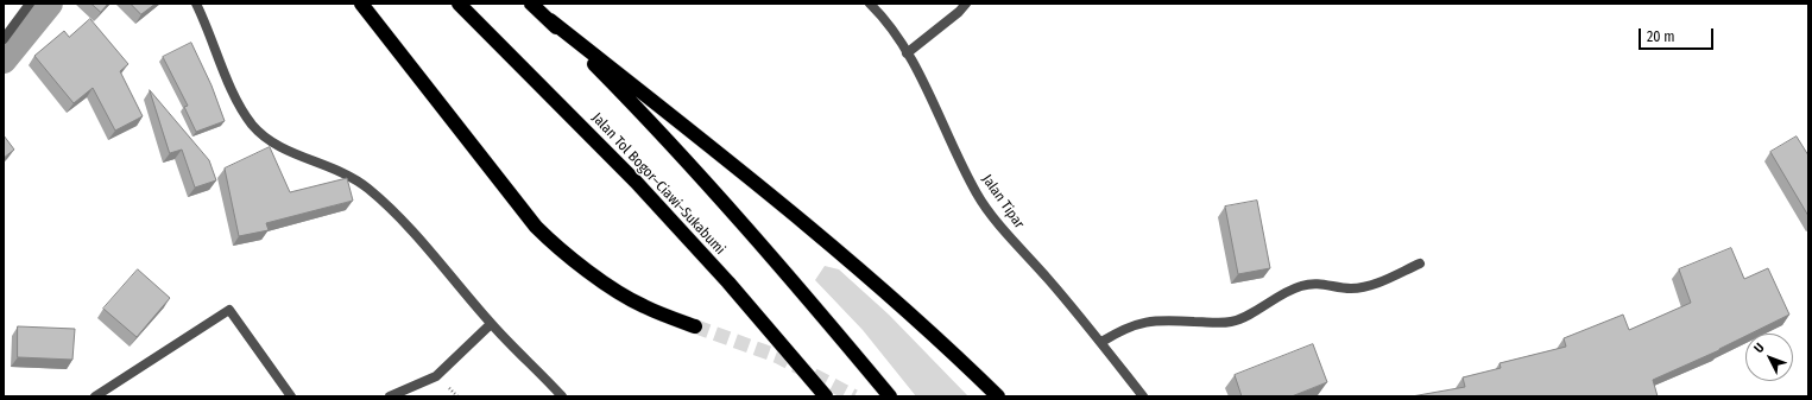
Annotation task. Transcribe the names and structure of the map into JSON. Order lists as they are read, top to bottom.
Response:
{
  "streets": {
    "highway": ["Jalan Tol Bogor–Ciawi–Sukabumi"],
    "street": ["Jalan Tipar"]
  },
  "scale_bar": "20 m",
  "north": "top left"
}
